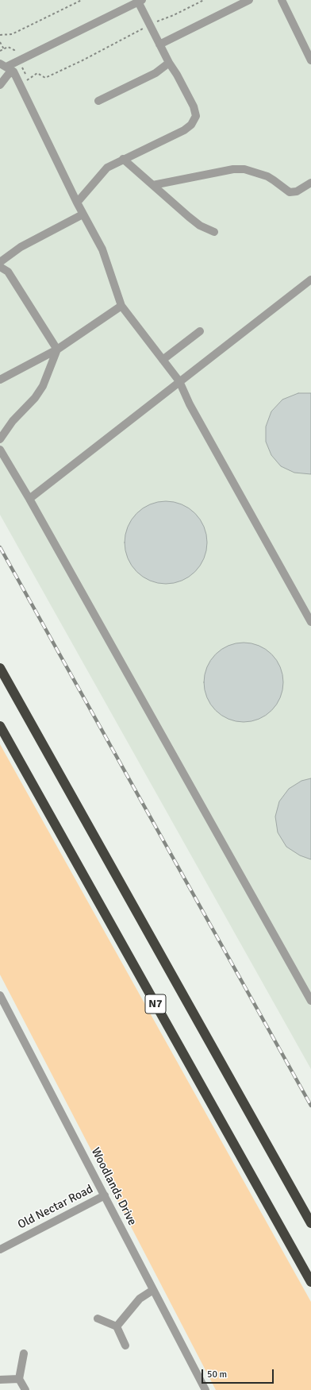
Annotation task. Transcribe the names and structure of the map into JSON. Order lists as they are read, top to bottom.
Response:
{
  "streets": {
    "highway": ["N7"],
    "street": ["Woodlands Drive", "Old Nectar Road"]
  },
  "crossings": [
    ["Woodlands Drive", "Old Nectar Road"]
  ],
  "scale_bar": "50 m"
}
